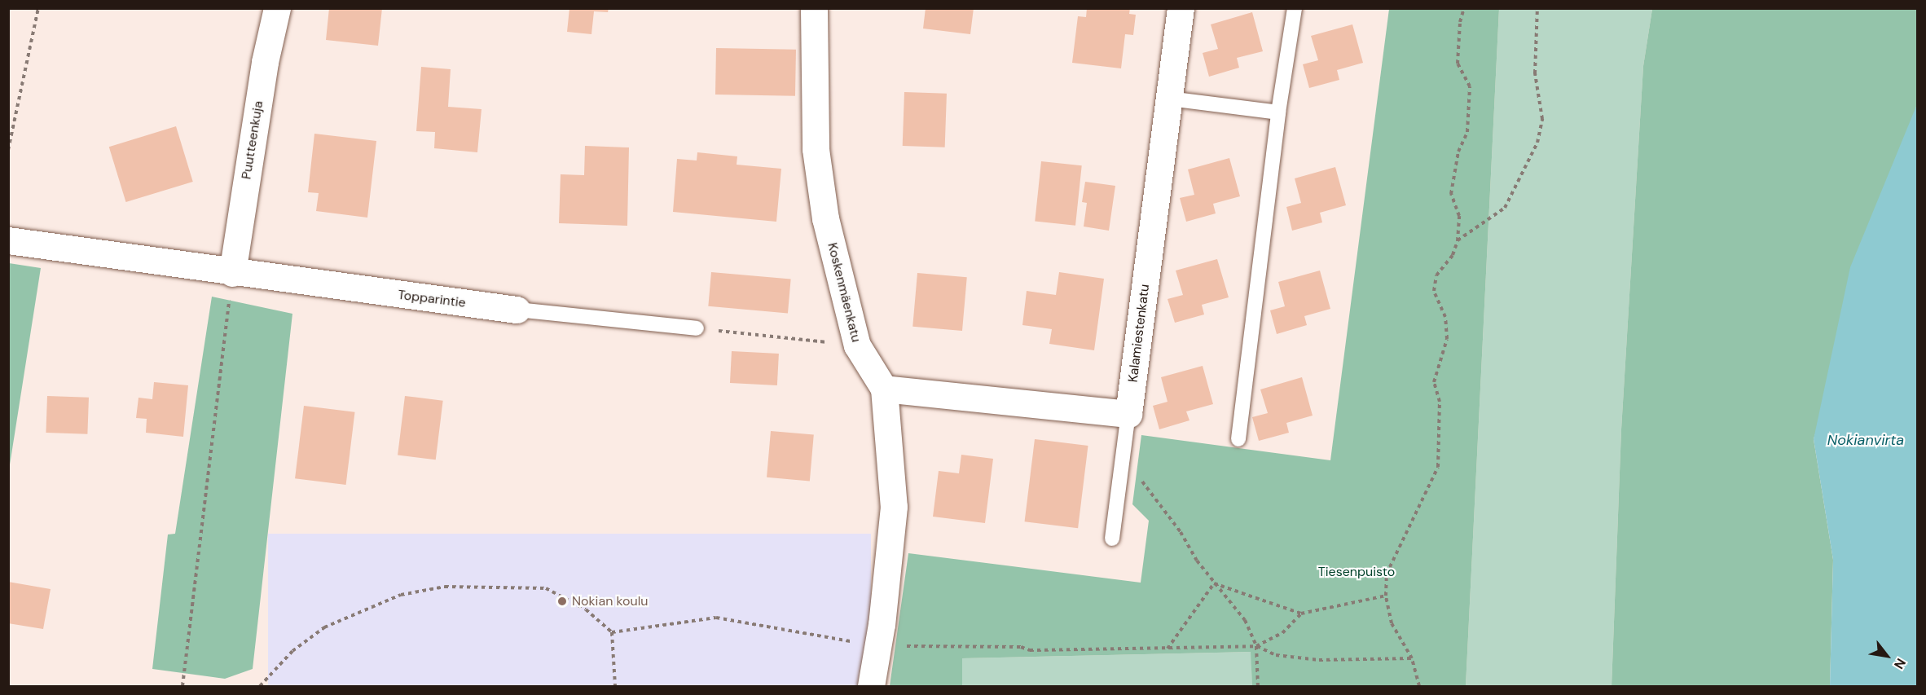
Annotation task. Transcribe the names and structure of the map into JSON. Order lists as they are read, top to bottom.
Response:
{
  "streets": {
    "street": [
      "Puutteenkuja",
      "Koskenmäenkatu",
      "Topparintie",
      "Kalamiestenkatu"
    ]
  },
  "crossings": [
    ["Puutteenkuja", "Topparintie"]
  ],
  "water": ["Nokianvirta"],
  "parks": ["Tiesenpuisto"],
  "places": ["Nokian koulu"],
  "north": "bottom right"
}
